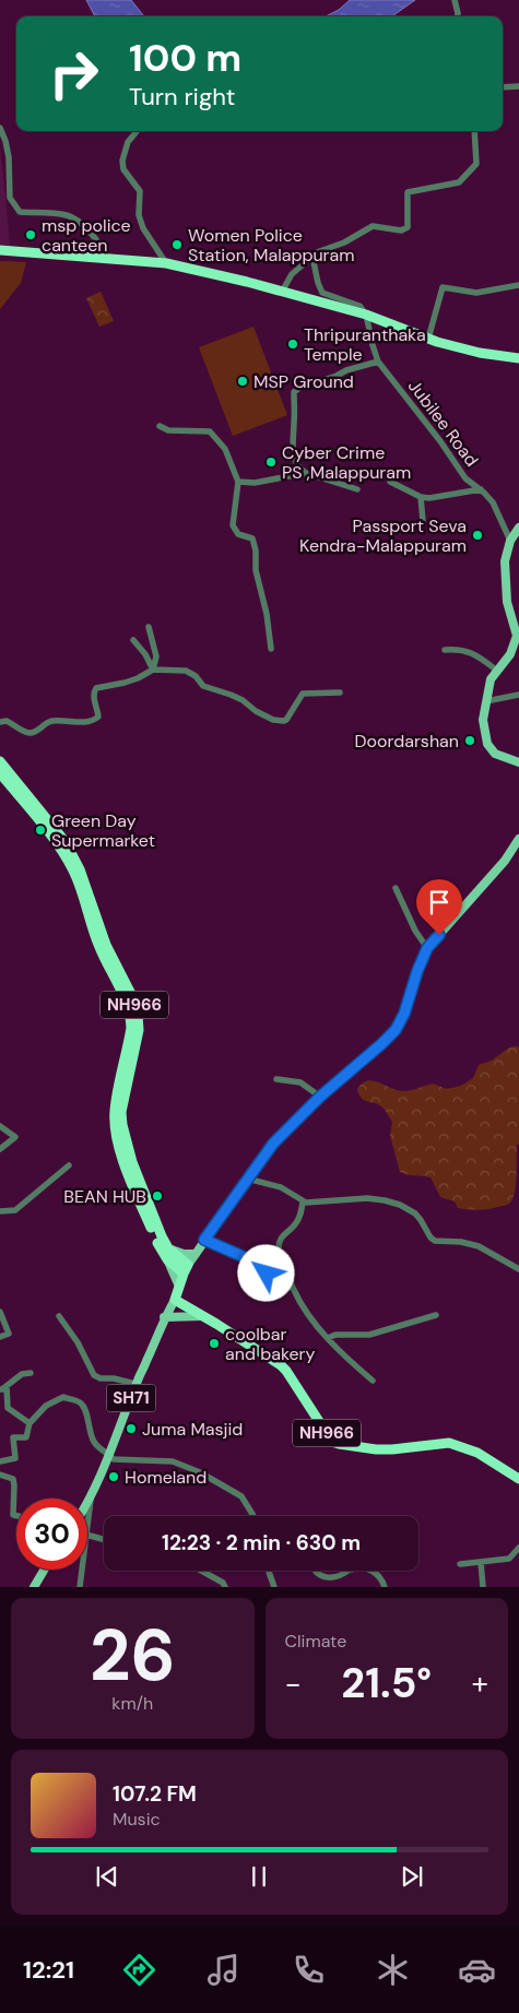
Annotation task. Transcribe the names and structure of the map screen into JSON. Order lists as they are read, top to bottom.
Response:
{
  "streets": {
    "highway": ["NH966"],
    "main road": ["SH71"],
    "street": ["Jubilee Road"]
  },
  "crossings": [
    ["NH966", "SH71"]
  ],
  "places": [
    "msp police canteen",
    "Women Police Station, Malappuram",
    "Thripuranthaka Temple",
    "MSP Ground",
    "Cyber Crime PS ,Malappuram",
    "Passport Seva Kendra-Malappuram",
    "Doordarshan",
    "Green Day Supermarket",
    "BEAN HUB",
    "coolbar and bakery",
    "Juma Masjid",
    "Homeland"
  ],
  "page": {
    "turn": ["100 m", "Turn right"],
    "limit": "30",
    "trip": "12:23 · 2 min · 630 m",
    "tile": [
      ["26", "km/h"],
      "Climate"
    ],
    "heat": ["−", "21.5°", "+"],
    "song": ["107.2 FM", "Music"],
    "tabs": "12:21"
  }
}
